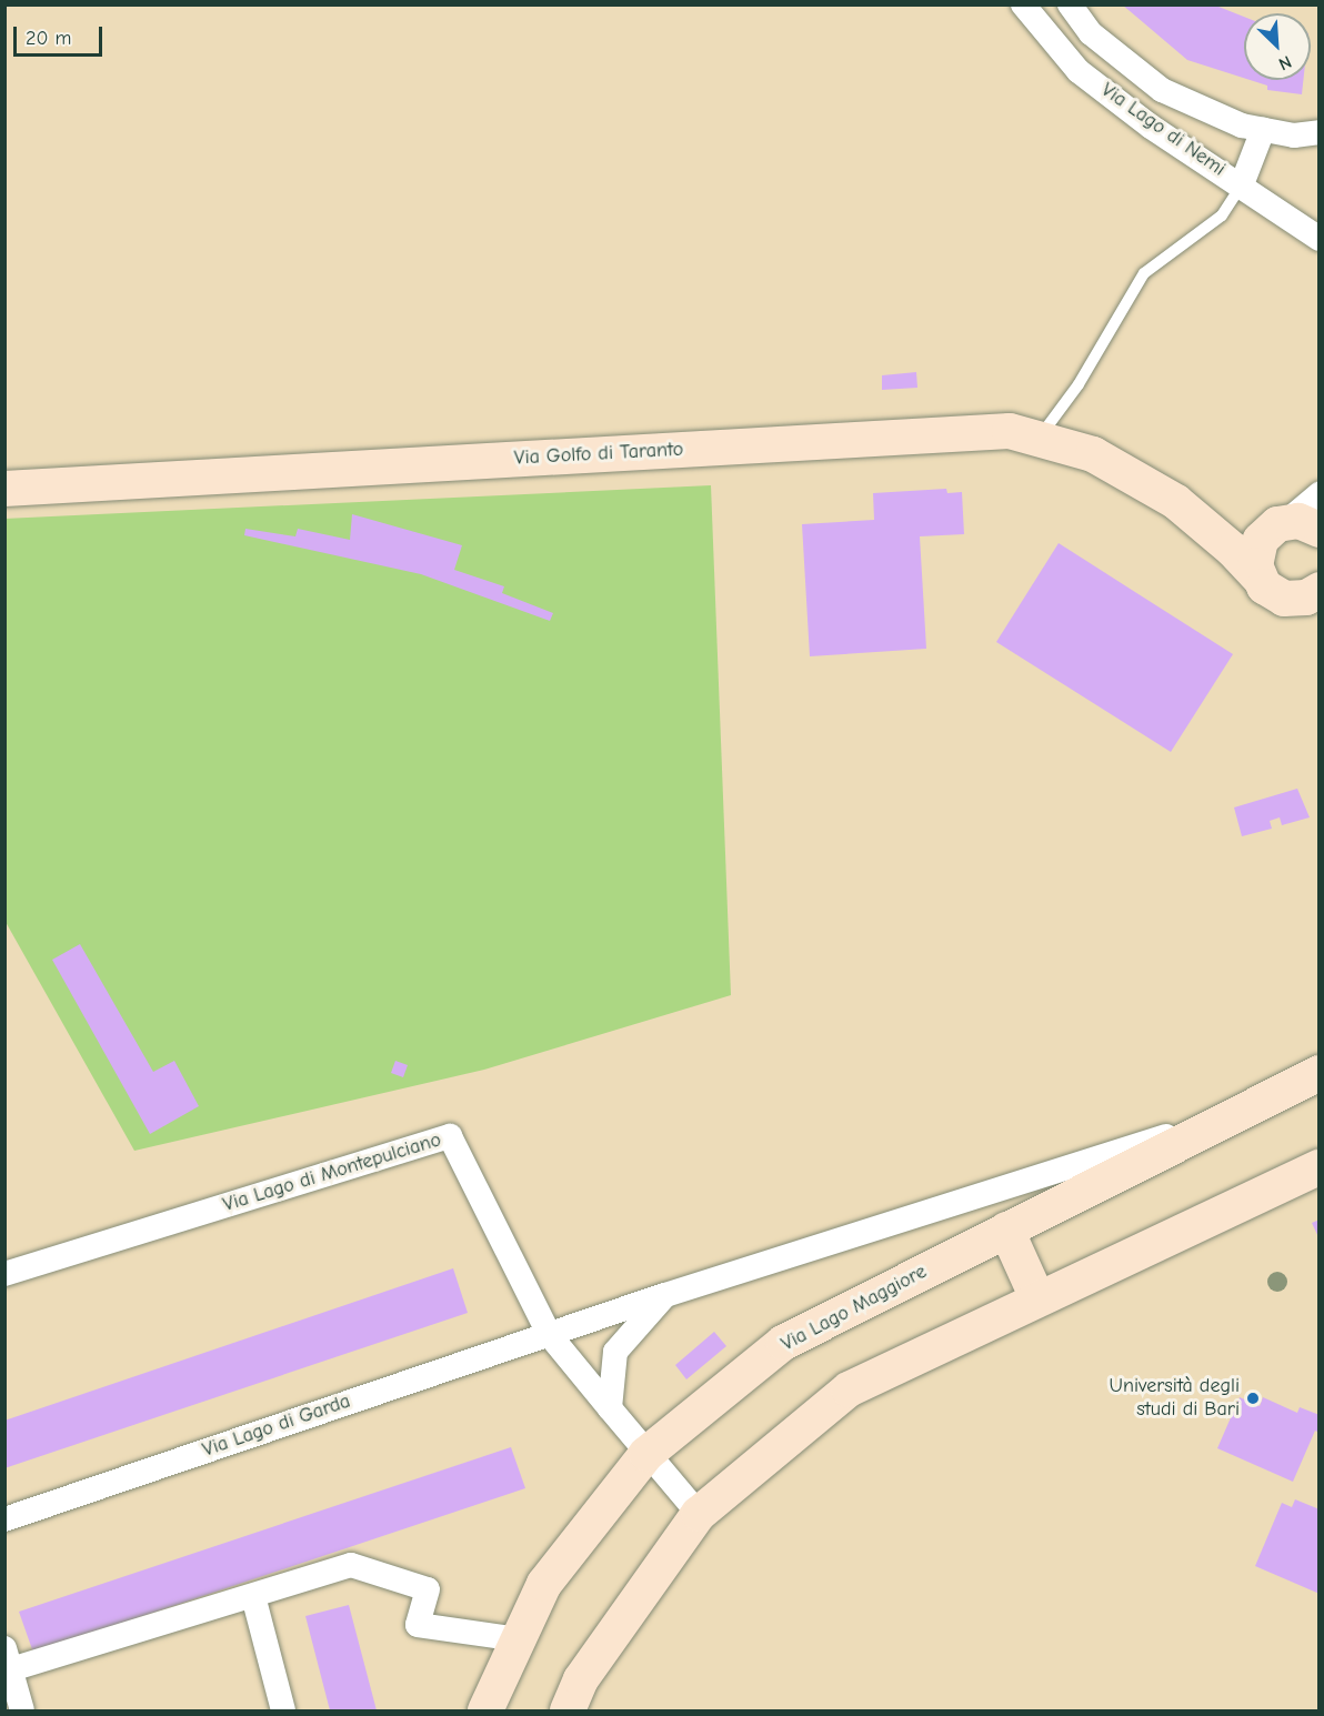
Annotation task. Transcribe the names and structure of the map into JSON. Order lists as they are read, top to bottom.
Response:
{
  "streets": {
    "street": [
      "Via Lago di Nemi",
      "Via Golfo di Taranto",
      "Via Lago di Montepulciano",
      "Via Lago Maggiore",
      "Via Lago di Garda"
    ]
  },
  "crossings": [
    ["Via Lago di Montepulciano", "Via Lago di Garda"],
    ["Via Lago Maggiore", "Via Lago di Garda"]
  ],
  "places": ["Università degli studi di Bari"],
  "scale_bar": "20 m",
  "north": "bottom right"
}
